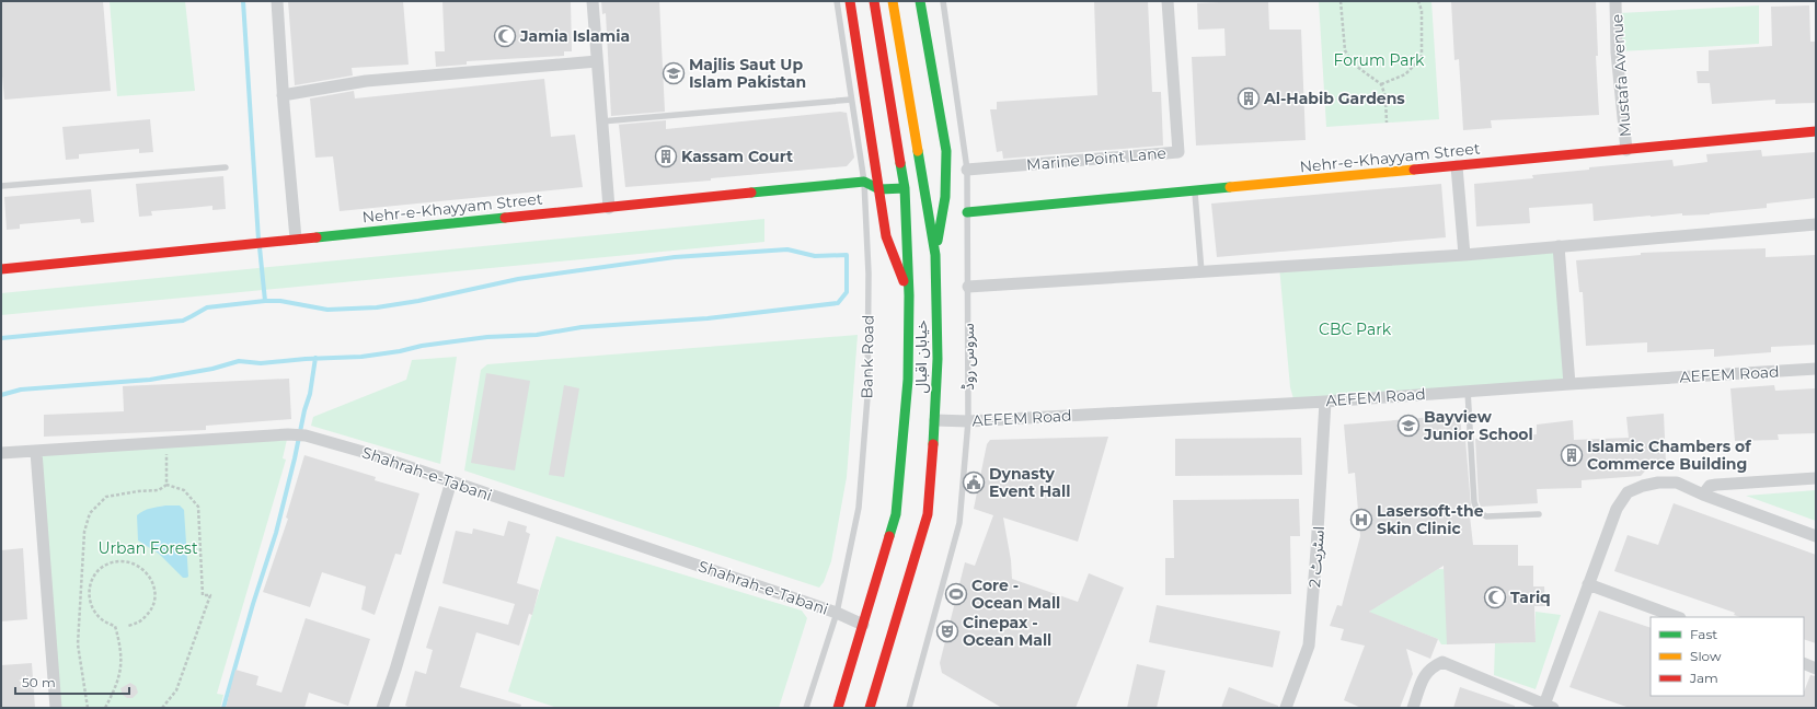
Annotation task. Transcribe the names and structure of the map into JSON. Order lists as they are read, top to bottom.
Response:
{
  "streets": {
    "main road": ["Nehr-e-Khayyam Street", "خیابان اقبال"],
    "street": [
      "Mustafa Avenue",
      "Marine Point Lane",
      "AEFEM Road",
      "Shahrah-e-Tabani",
      "اسٹریٹ 2"
    ],
    "lane": ["Bank Road", "سروس روڈ"]
  },
  "crossings": [
    ["Mustafa Avenue", "Nehr-e-Khayyam Street"],
    ["Nehr-e-Khayyam Street", "Bank Road"],
    ["Nehr-e-Khayyam Street", "سروس روڈ"],
    ["Marine Point Lane", "سروس روڈ"],
    ["Bank Road", "Shahrah-e-Tabani"],
    ["خیابان اقبال", "AEFEM Road"],
    ["خیابان اقبال", "Shahrah-e-Tabani"],
    ["سروس روڈ", "AEFEM Road"],
    ["AEFEM Road", "اسٹریٹ 2"]
  ],
  "parks": ["Forum Park", "CBC Park", "Urban Forest"],
  "places": {
    "mosque": ["Jamia Islamia", "Tariq"],
    "school or university": ["Majlis Saut Up Islam Pakistan", "Bayview Junior School"],
    "building": ["Al-Habib Gardens", "Kassam Court", "Islamic Chambers of Commerce Building"],
    "public building": ["Dynasty Event Hall"],
    "hospital": ["Lasersoft-the Skin Clinic"],
    "sports": ["Core - Ocean Mall"],
    "theatre": ["Cinepax - Ocean Mall"]
  },
  "legend": ["Fast", "Slow", "Jam"],
  "scale_bar": "50 m"
}
